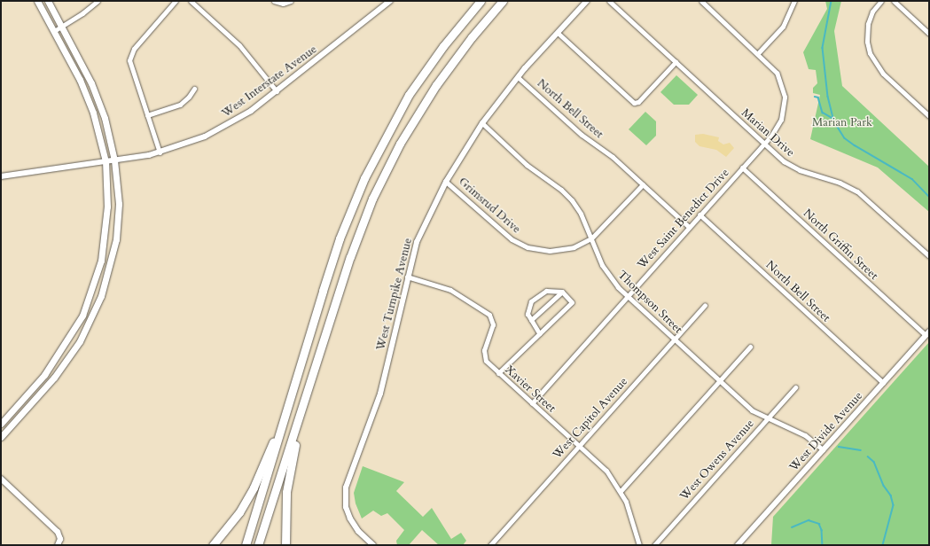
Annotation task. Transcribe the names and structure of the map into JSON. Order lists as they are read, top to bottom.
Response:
{
  "streets": {
    "street": [
      "West Interstate Avenue",
      "North Bell Street",
      "Marian Drive",
      "Grimsrud Drive",
      "West Saint Benedict Drive",
      "North Griffin Street",
      "West Turnpike Avenue",
      "Thompson Street",
      "Xavier Street",
      "West Capitol Avenue",
      "West Divide Avenue",
      "West Owens Avenue"
    ]
  },
  "crossings": [
    ["North Bell Street", "Grimsrud Drive"],
    ["North Bell Street", "West Saint Benedict Drive"],
    ["North Bell Street", "West Turnpike Avenue"],
    ["North Bell Street", "West Divide Avenue"],
    ["Marian Drive", "West Saint Benedict Drive"],
    ["Grimsrud Drive", "West Turnpike Avenue"],
    ["Grimsrud Drive", "Thompson Street"],
    ["West Saint Benedict Drive", "North Griffin Street"],
    ["West Saint Benedict Drive", "Thompson Street"],
    ["West Saint Benedict Drive", "Xavier Street"],
    ["North Griffin Street", "West Divide Avenue"],
    ["West Turnpike Avenue", "Thompson Street"],
    ["West Turnpike Avenue", "Xavier Street"],
    ["Thompson Street", "West Capitol Avenue"],
    ["Thompson Street", "West Divide Avenue"],
    ["Thompson Street", "West Owens Avenue"],
    ["Xavier Street", "West Capitol Avenue"]
  ],
  "parks": ["Marian Park"]
}
